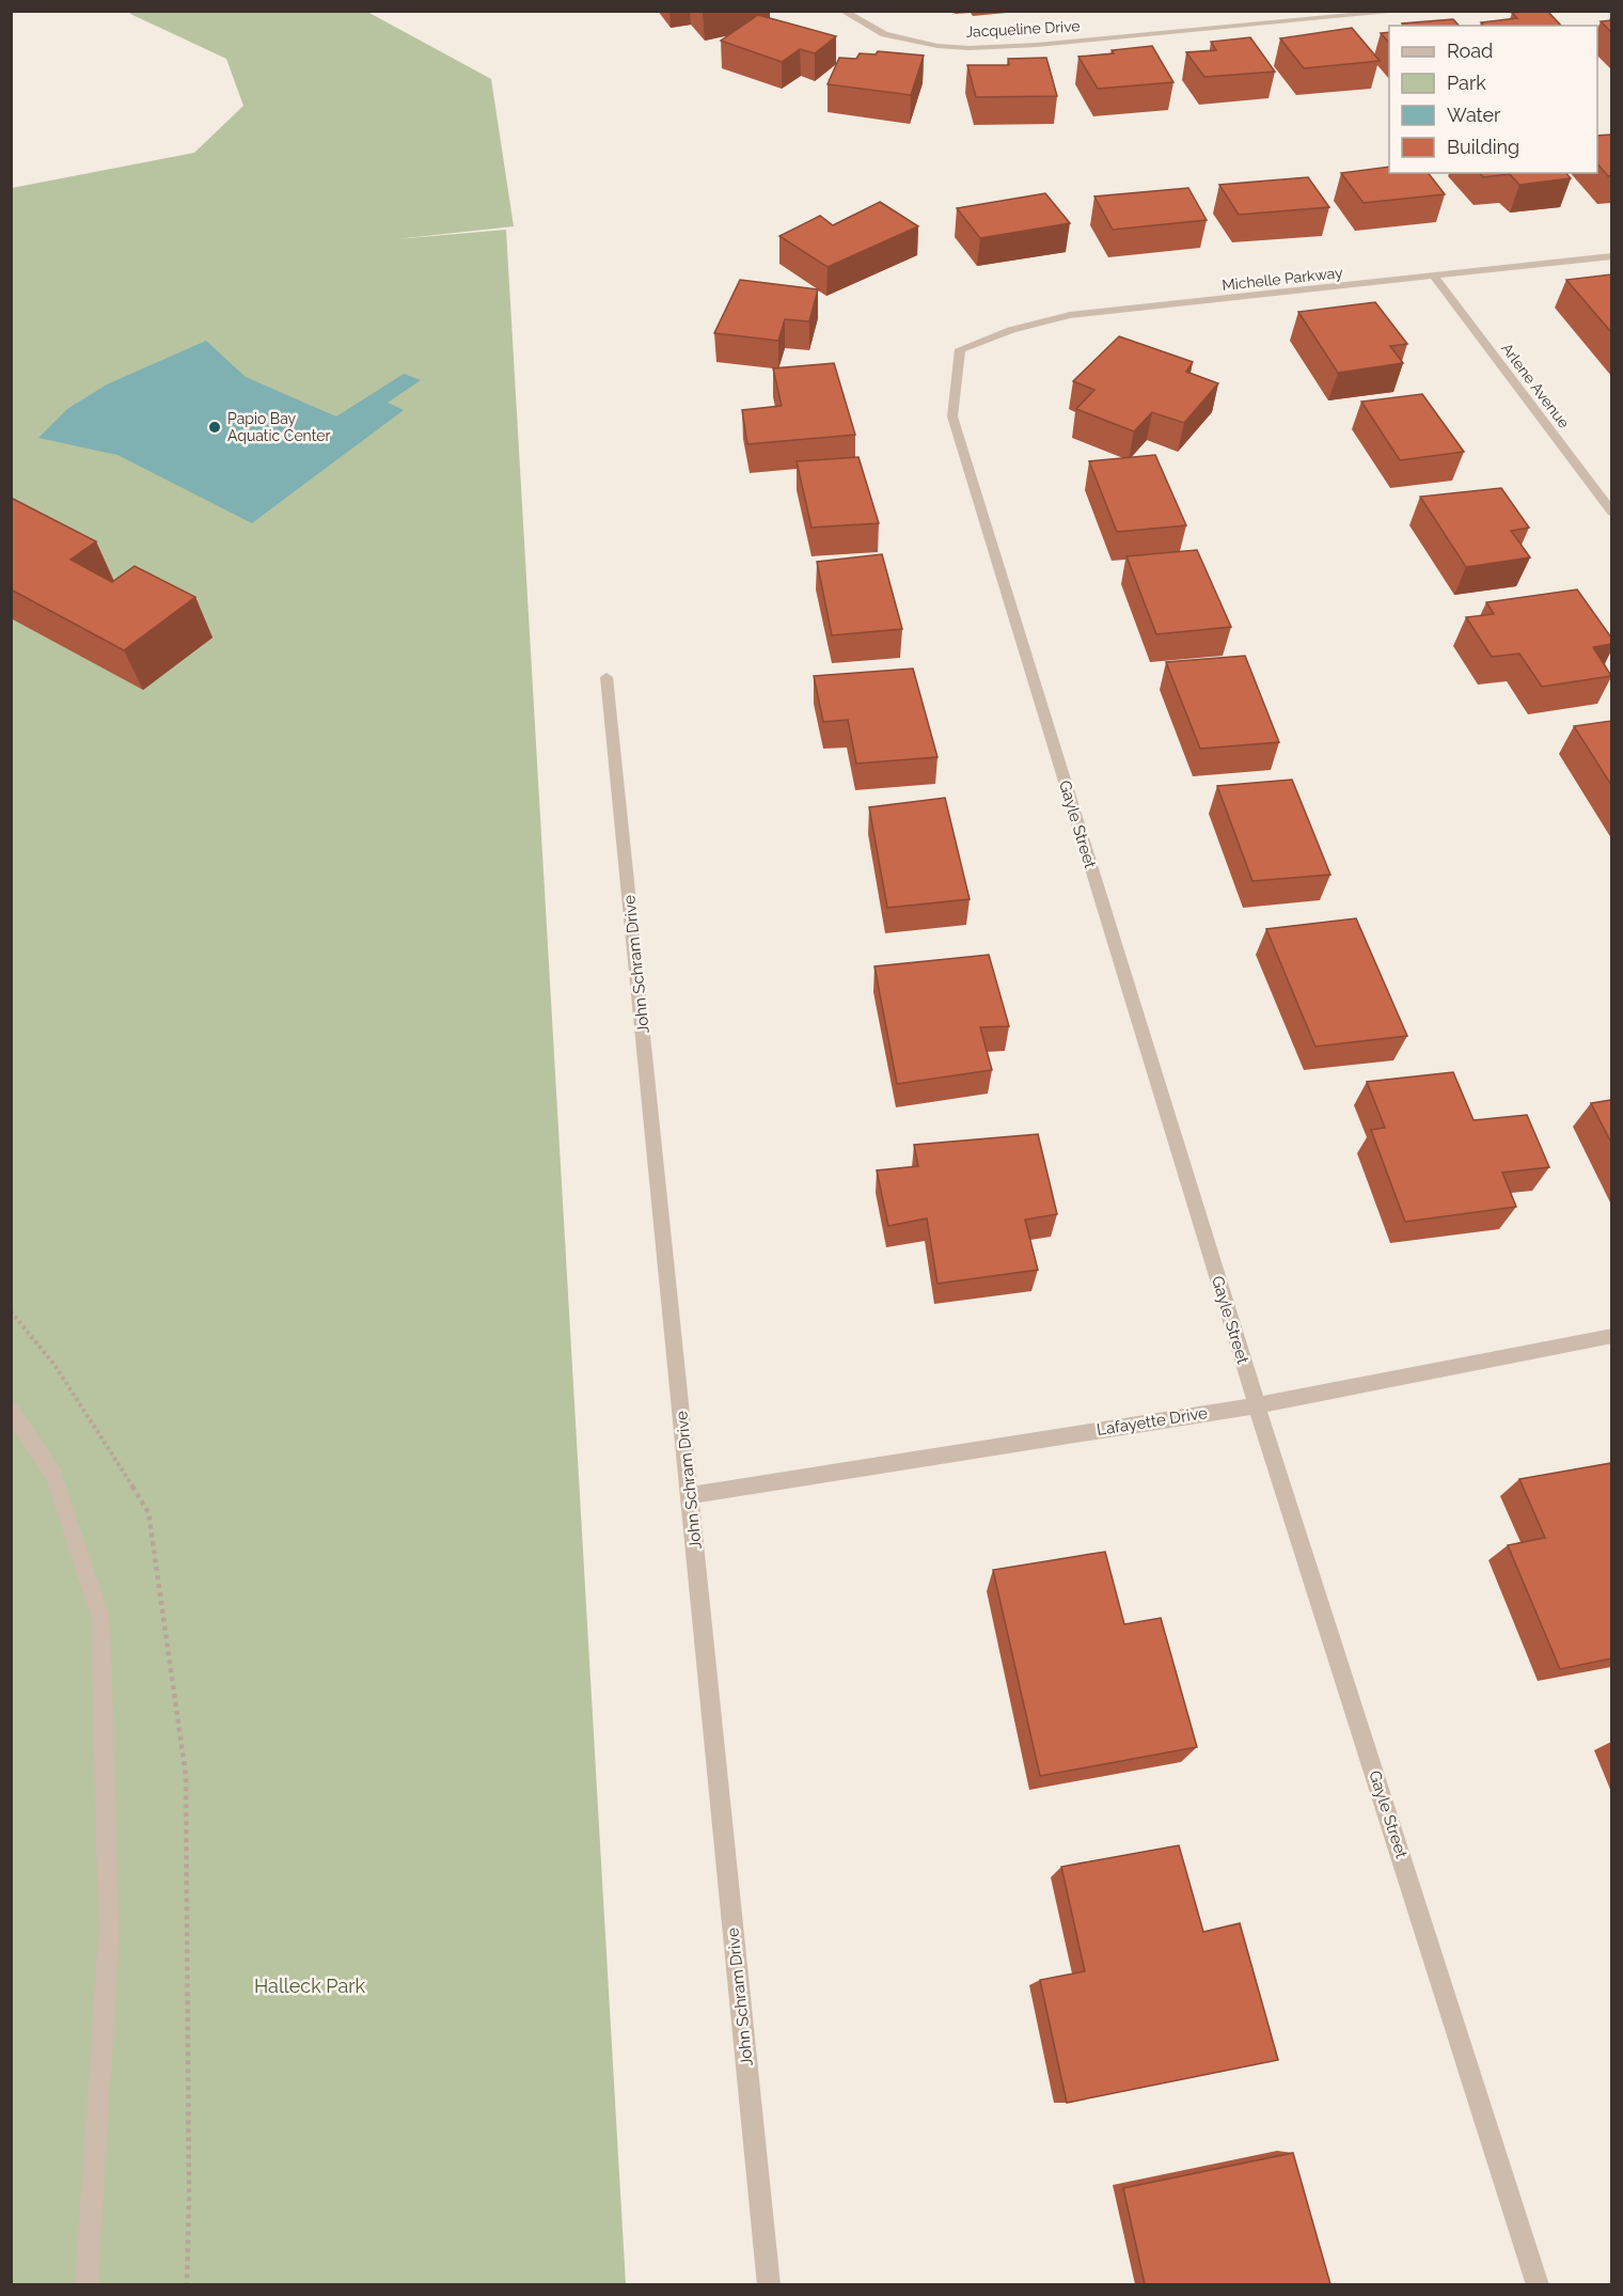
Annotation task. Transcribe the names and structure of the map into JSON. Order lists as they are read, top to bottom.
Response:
{
  "streets": {
    "street": [
      "Jacqueline Drive",
      "Michelle Parkway",
      "Arlene Avenue",
      "Gayle Street",
      "John Schram Drive",
      "Lafayette Drive"
    ]
  },
  "crossings": [
    ["Michelle Parkway", "Arlene Avenue"],
    ["Michelle Parkway", "Gayle Street"],
    ["Gayle Street", "Lafayette Drive"],
    ["John Schram Drive", "Lafayette Drive"]
  ],
  "parks": ["Halleck Park"],
  "places": ["Papio Bay Aquatic Center"],
  "legend": [
    "Road",
    "Park",
    "Water",
    "Building"
  ]
}
